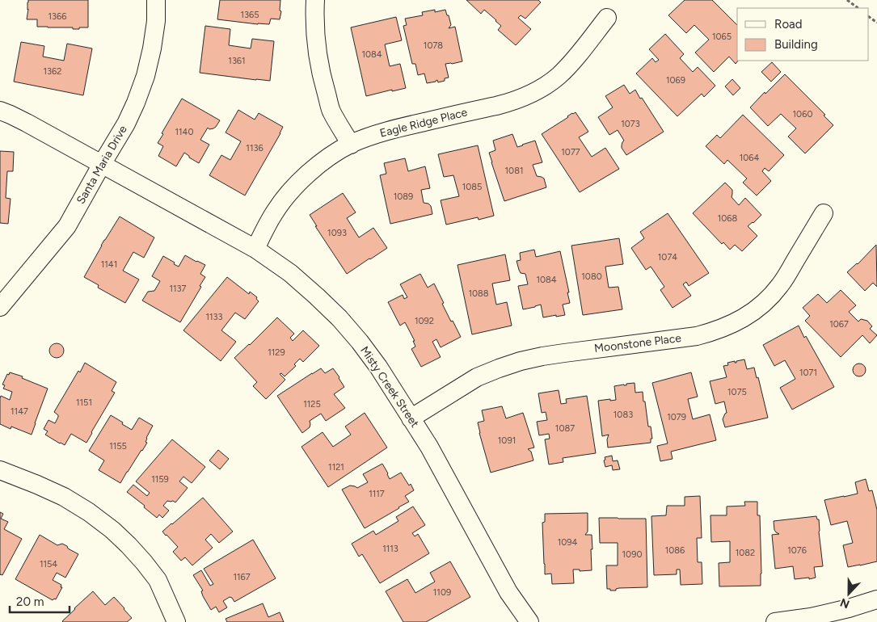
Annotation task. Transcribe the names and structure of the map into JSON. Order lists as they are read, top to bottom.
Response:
{
  "streets": {
    "street": [
      "Eagle Ridge Place",
      "Santa Maria Drive",
      "Moonstone Place",
      "Misty Creek Street"
    ]
  },
  "crossings": [
    ["Eagle Ridge Place", "Misty Creek Street"],
    ["Santa Maria Drive", "Misty Creek Street"],
    ["Moonstone Place", "Misty Creek Street"]
  ],
  "house_numbers": [
    "1365",
    "1366",
    "1065",
    "1078",
    "1084",
    "1361",
    "1362",
    "1069",
    "1060",
    "1073",
    "1140",
    "1136",
    "1077",
    "1064",
    "1081",
    "1085",
    "1089",
    "1068",
    "1093",
    "1074",
    "1141",
    "1080",
    "1084",
    "1137",
    "1088",
    "1133",
    "1092",
    "1067",
    "1129",
    "1071",
    "1075",
    "1151",
    "1125",
    "1147",
    "1083",
    "1079",
    "1087",
    "1091",
    "1155",
    "1121",
    "1159",
    "1117",
    "1094",
    "1113",
    "1086",
    "1076",
    "1082",
    "1090",
    "1154",
    "1167",
    "1109"
  ],
  "legend": ["Road", "Building"],
  "scale_bar": "20 m",
  "north": "bottom"
}
